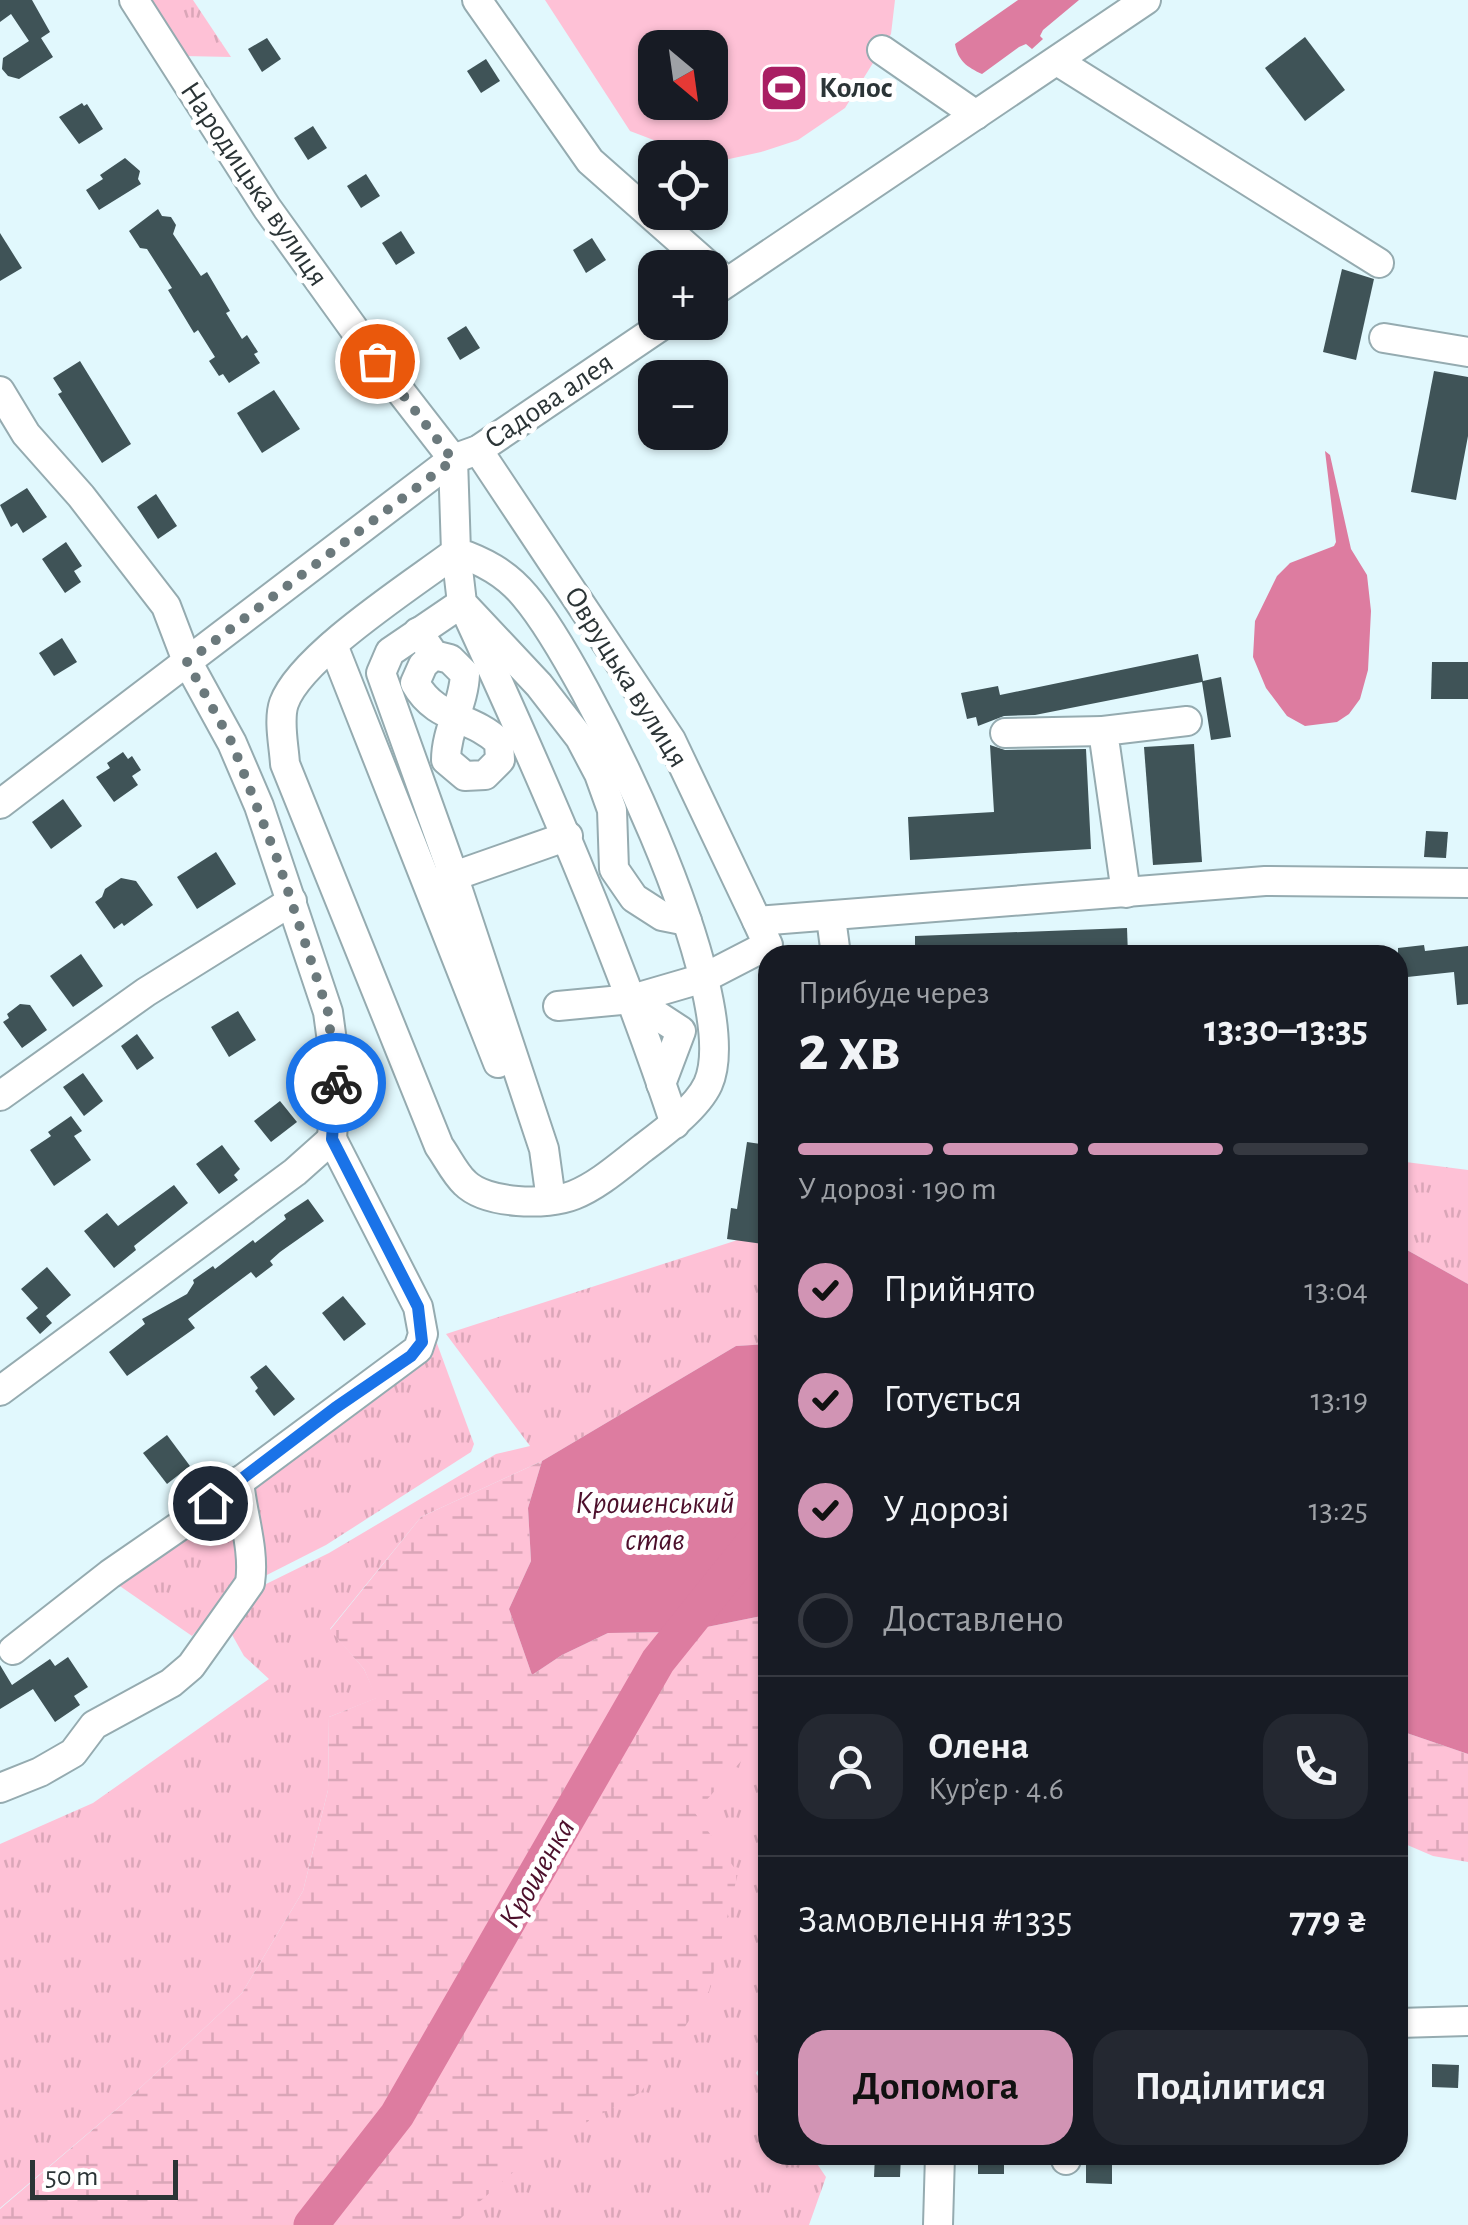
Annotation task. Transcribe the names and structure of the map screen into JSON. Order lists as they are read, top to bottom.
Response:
{
  "streets": {
    "street": ["Народицька вулиця", "Садова алея", "Овруцька вулиця"]
  },
  "crossings": [
    ["Народицька вулиця", "Садова алея"],
    ["Народицька вулиця", "Овруцька вулиця"],
    ["Садова алея", "Овруцька вулиця"]
  ],
  "water": ["Крошенський став", "Крошенка"],
  "places": {
    "sports": ["Колос"]
  },
  "scale_bar": "50 m",
  "north": "bottom right",
  "page": {
    "map_buttons": ["+", "−"],
    "heading": ["2 хв", "Прибуде через", "13:30–13:35"],
    "panel": [
      "Олена",
      "Кур’єр · 4.6",
      "Замовлення #1335",
      "779 ₴"
    ],
    "bar": "У дорозі · 190 m",
    "list": [
      ["Прийнято", "13:04"],
      ["Готується", "13:19"],
      ["У дорозі", "13:25"],
      "Доставлено"
    ],
    "buttons": ["Допомога", "Поділитися"],
    "scale": "50 m"
  }
}
